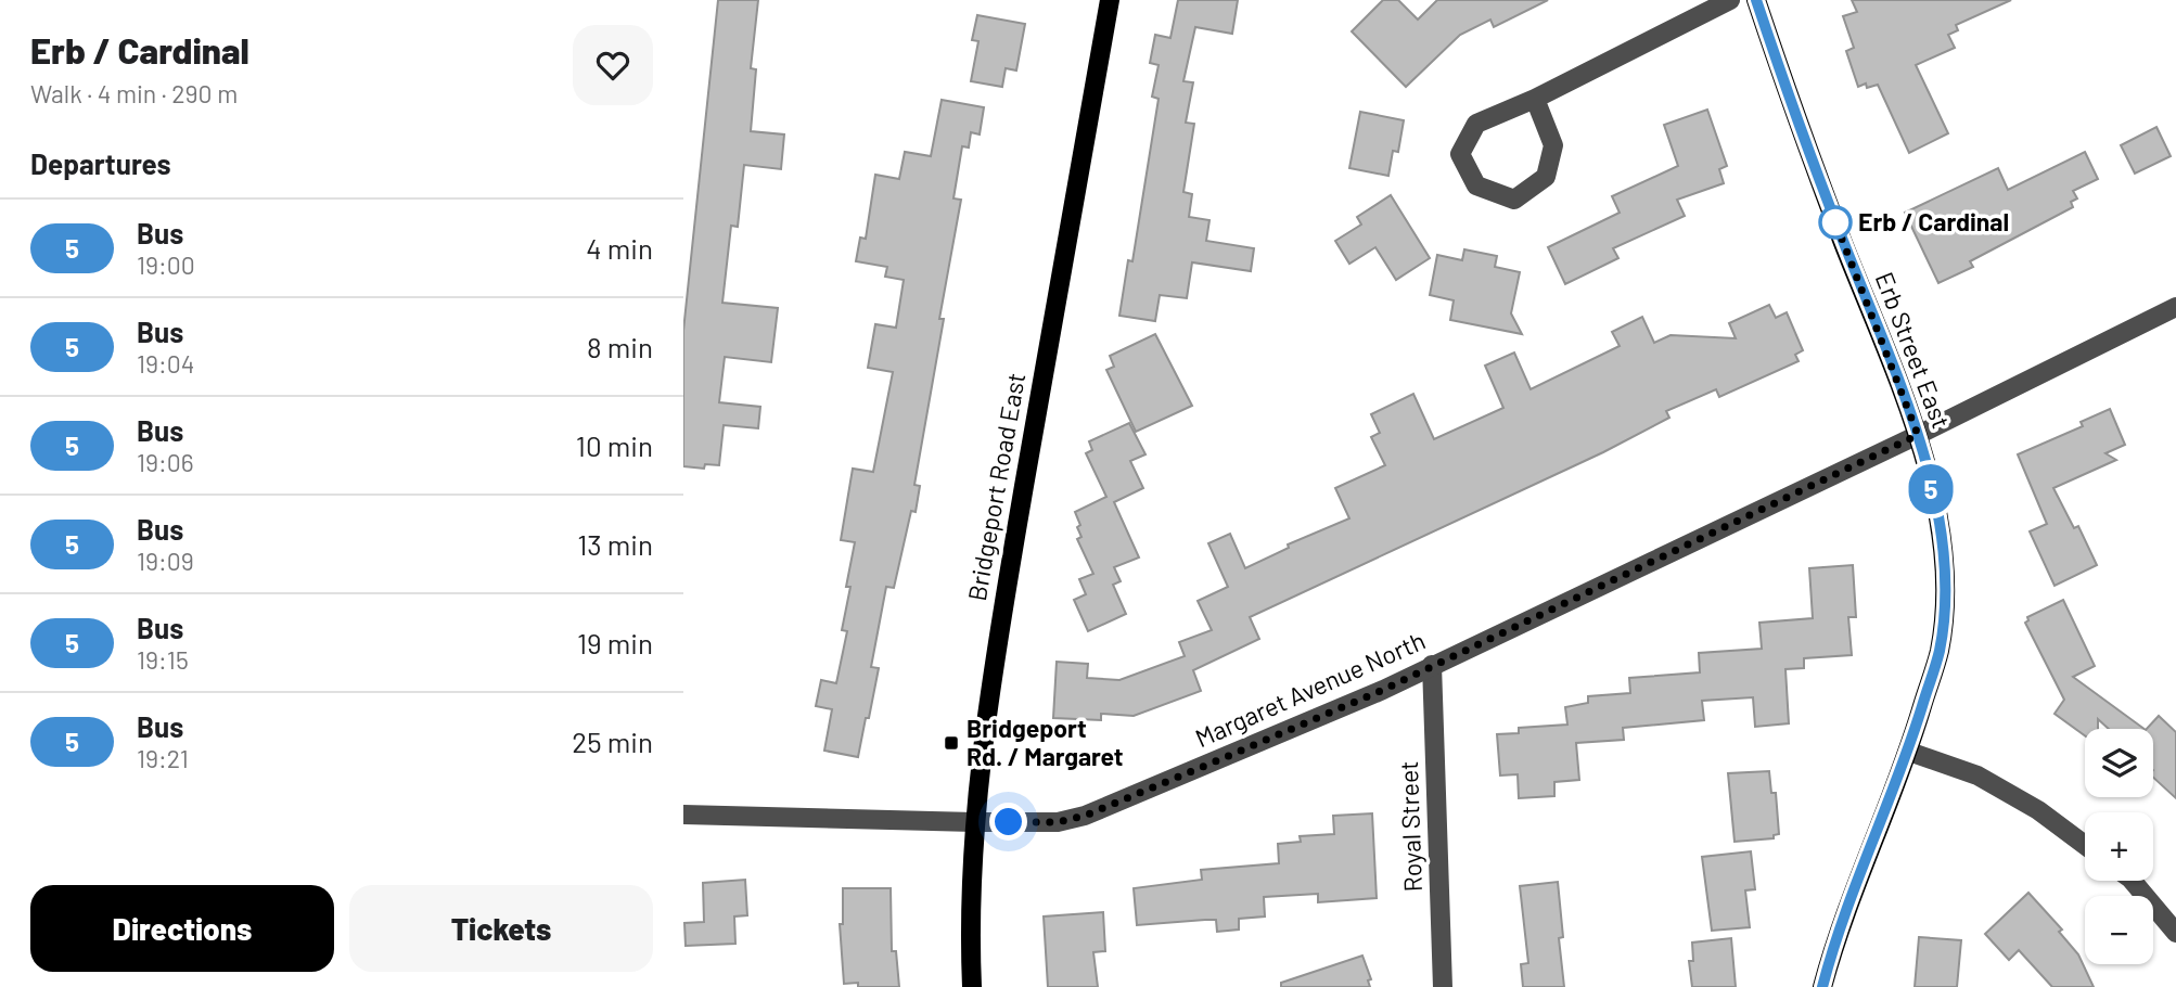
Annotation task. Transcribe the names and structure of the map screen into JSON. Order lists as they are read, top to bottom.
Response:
{
  "streets": {
    "main road": ["Erb Street East", "Bridgeport Road East"],
    "street": ["Margaret Avenue North", "Royal Street"]
  },
  "crossings": [
    ["Erb Street East", "Margaret Avenue North"],
    ["Bridgeport Road East", "Margaret Avenue North"],
    ["Margaret Avenue North", "Royal Street"]
  ],
  "places": {
    "other": ["Erb / Cardinal"],
    "transit": ["Bridgeport Rd. / Margaret"]
  },
  "lines": ["bus line 5"],
  "page": {
    "heading": [
      ["Erb / Cardinal", "Walk · 4 min · 290 m"],
      "Departures"
    ],
    "on_map": "5",
    "list": [
      {
        "mark": "5",
        "name": "Bus",
        "note": "19:00",
        "value": "4 min"
      },
      {
        "mark": "5",
        "name": "Bus",
        "note": "19:04",
        "value": "8 min"
      },
      {
        "mark": "5",
        "name": "Bus",
        "note": "19:06",
        "value": "10 min"
      },
      {
        "mark": "5",
        "name": "Bus",
        "note": "19:09",
        "value": "13 min"
      },
      {
        "mark": "5",
        "name": "Bus",
        "note": "19:15",
        "value": "19 min"
      },
      {
        "mark": "5",
        "name": "Bus",
        "note": "19:21",
        "value": "25 min"
      }
    ],
    "map_buttons": ["+", "−"],
    "buttons": ["Directions", "Tickets"]
  }
}
